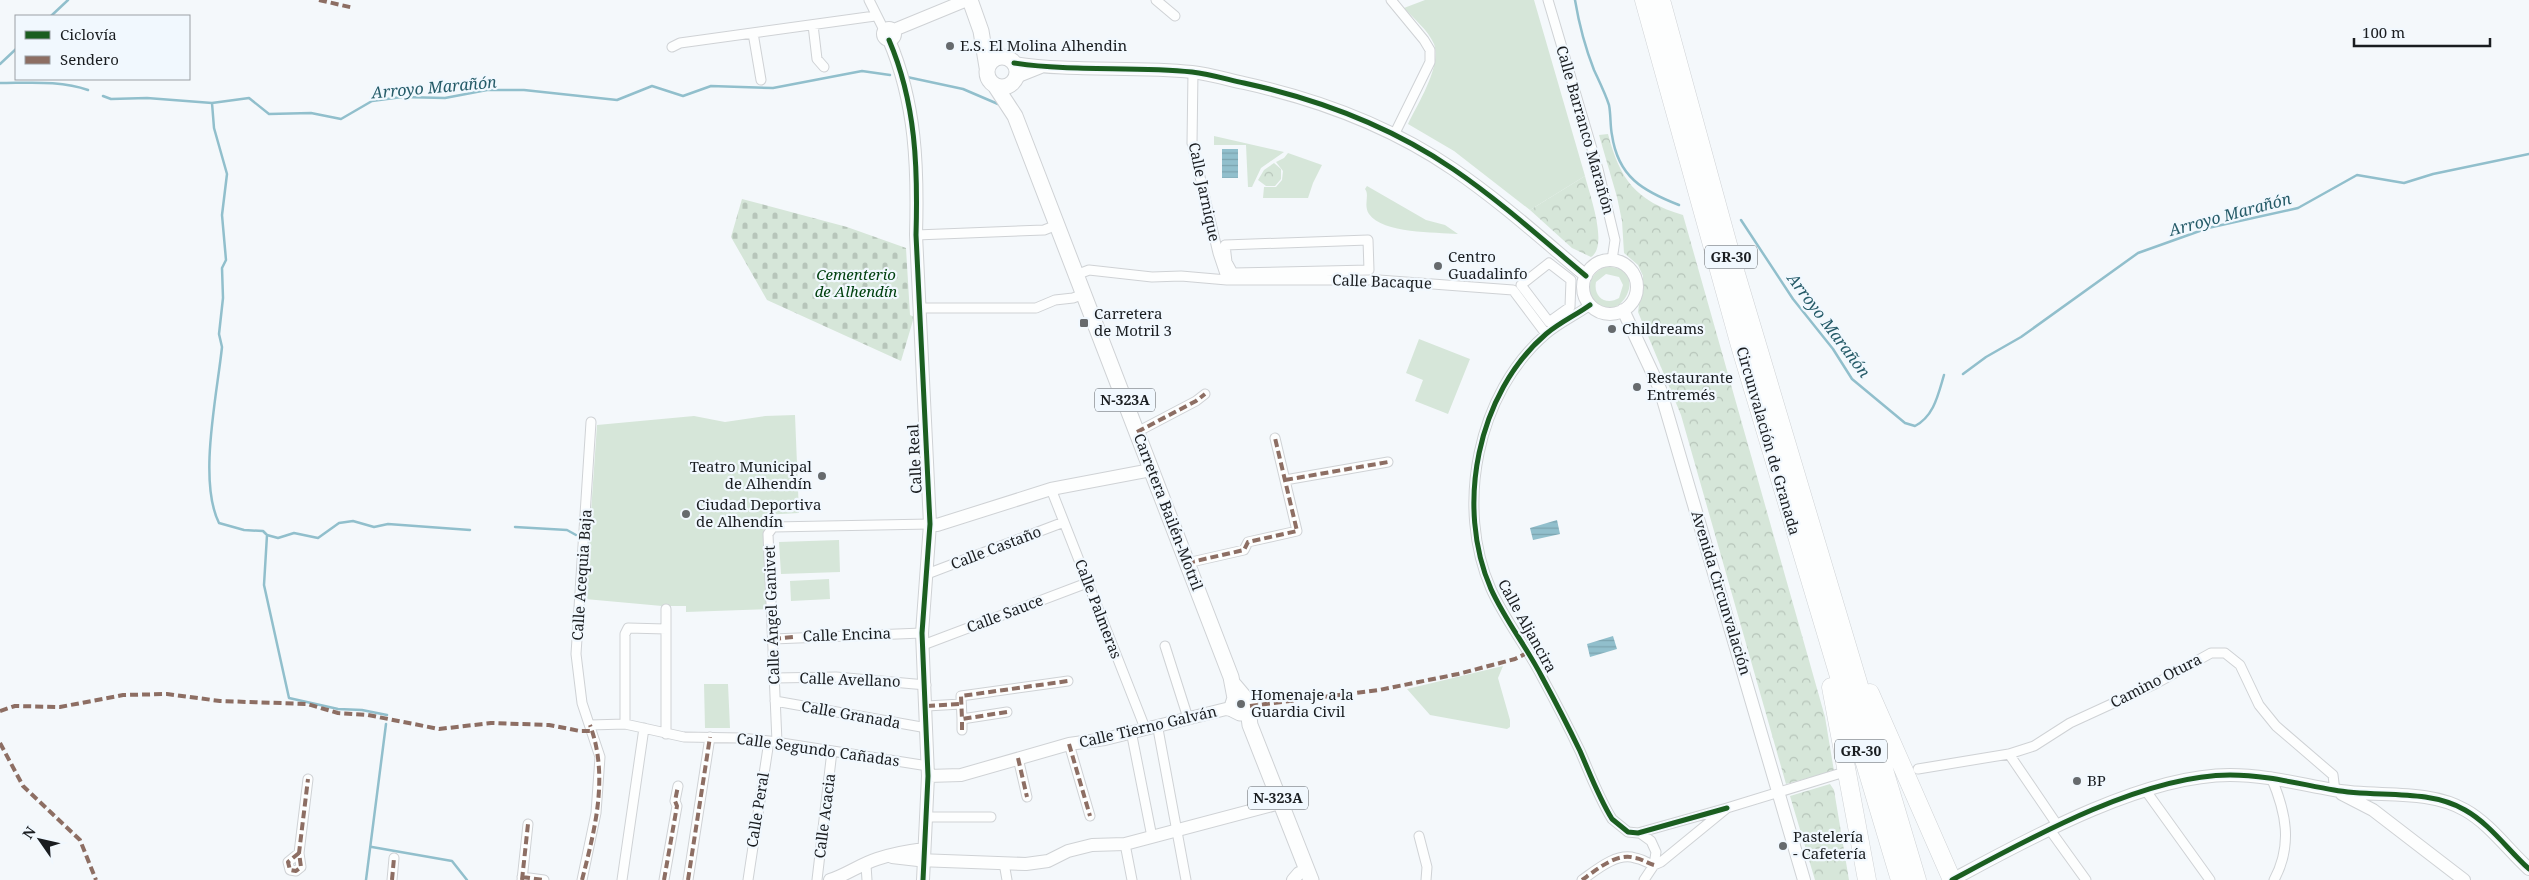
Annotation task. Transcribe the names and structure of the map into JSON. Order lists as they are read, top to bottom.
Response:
{
  "streets": {
    "highway": ["GR-30", "Circunvalación de Granada"],
    "main road": ["N-323A", "Carretera Bailén-Motril"],
    "street": [
      "Calle Barranco Marañón",
      "Calle Jarnique",
      "Calle Bacaque",
      "Calle Real",
      "Calle Castaño",
      "Calle Acequia Baja",
      "Avenida Circunvalación",
      "Calle Palmeras",
      "Calle Sauce",
      "Calle Ángel Ganivet",
      "Calle Aljancira",
      "Calle Encina",
      "Calle Avellano",
      "Camino Otura",
      "Calle Granada",
      "Calle Tierno Galván",
      "Calle Segundo Cañadas",
      "Calle Peral",
      "Calle Acacia"
    ]
  },
  "crossings": [
    ["Calle Barranco Marañón", "Avenida Circunvalación"],
    ["Calle Barranco Marañón", "Calle Aljancira"],
    ["Calle Jarnique", "Calle Bacaque"],
    ["Calle Bacaque", "Carretera Bailén-Motril"],
    ["Calle Bacaque", "Calle Aljancira"],
    ["N-323A", "Carretera Bailén-Motril"],
    ["Calle Real", "Calle Castaño"],
    ["Calle Real", "Calle Sauce"],
    ["Calle Real", "Calle Ángel Ganivet"],
    ["Calle Real", "Calle Encina"],
    ["Calle Real", "Calle Avellano"],
    ["Calle Real", "Calle Granada"],
    ["Calle Real", "Calle Tierno Galván"],
    ["Calle Real", "Calle Segundo Cañadas"],
    ["Carretera Bailén-Motril", "Calle Tierno Galván"],
    ["Calle Castaño", "Calle Palmeras"],
    ["Calle Acequia Baja", "Calle Segundo Cañadas"],
    ["Avenida Circunvalación", "Calle Aljancira"],
    ["Calle Palmeras", "Calle Sauce"],
    ["Calle Palmeras", "Calle Tierno Galván"],
    ["Calle Sauce", "Calle Encina"],
    ["Calle Ángel Ganivet", "Calle Encina"],
    ["Calle Ángel Ganivet", "Calle Avellano"],
    ["Calle Ángel Ganivet", "Calle Granada"],
    ["Calle Ángel Ganivet", "Calle Segundo Cañadas"],
    ["Calle Ángel Ganivet", "Calle Peral"],
    ["Calle Tierno Galván", "Calle Segundo Cañadas"],
    ["Calle Segundo Cañadas", "Calle Peral"],
    ["Calle Segundo Cañadas", "Calle Acacia"]
  ],
  "water": ["Arroyo Marañón"],
  "parks": ["Cementerio de Alhendín"],
  "places": {
    "other": [
      "E.S. El Molina Alhendin",
      "Centro Guadalinfo",
      "Childreams",
      "Restaurante Entremés",
      "Teatro Municipal de Alhendín",
      "Ciudad Deportiva de Alhendín",
      "Homenaje a la Guardia Civil",
      "BP",
      "Pastelería - Cafetería"
    ],
    "transit": ["Carretera de Motril 3"]
  },
  "legend": ["Ciclovía", "Sendero"],
  "scale_bar": "100 m",
  "north": "top left"
}
